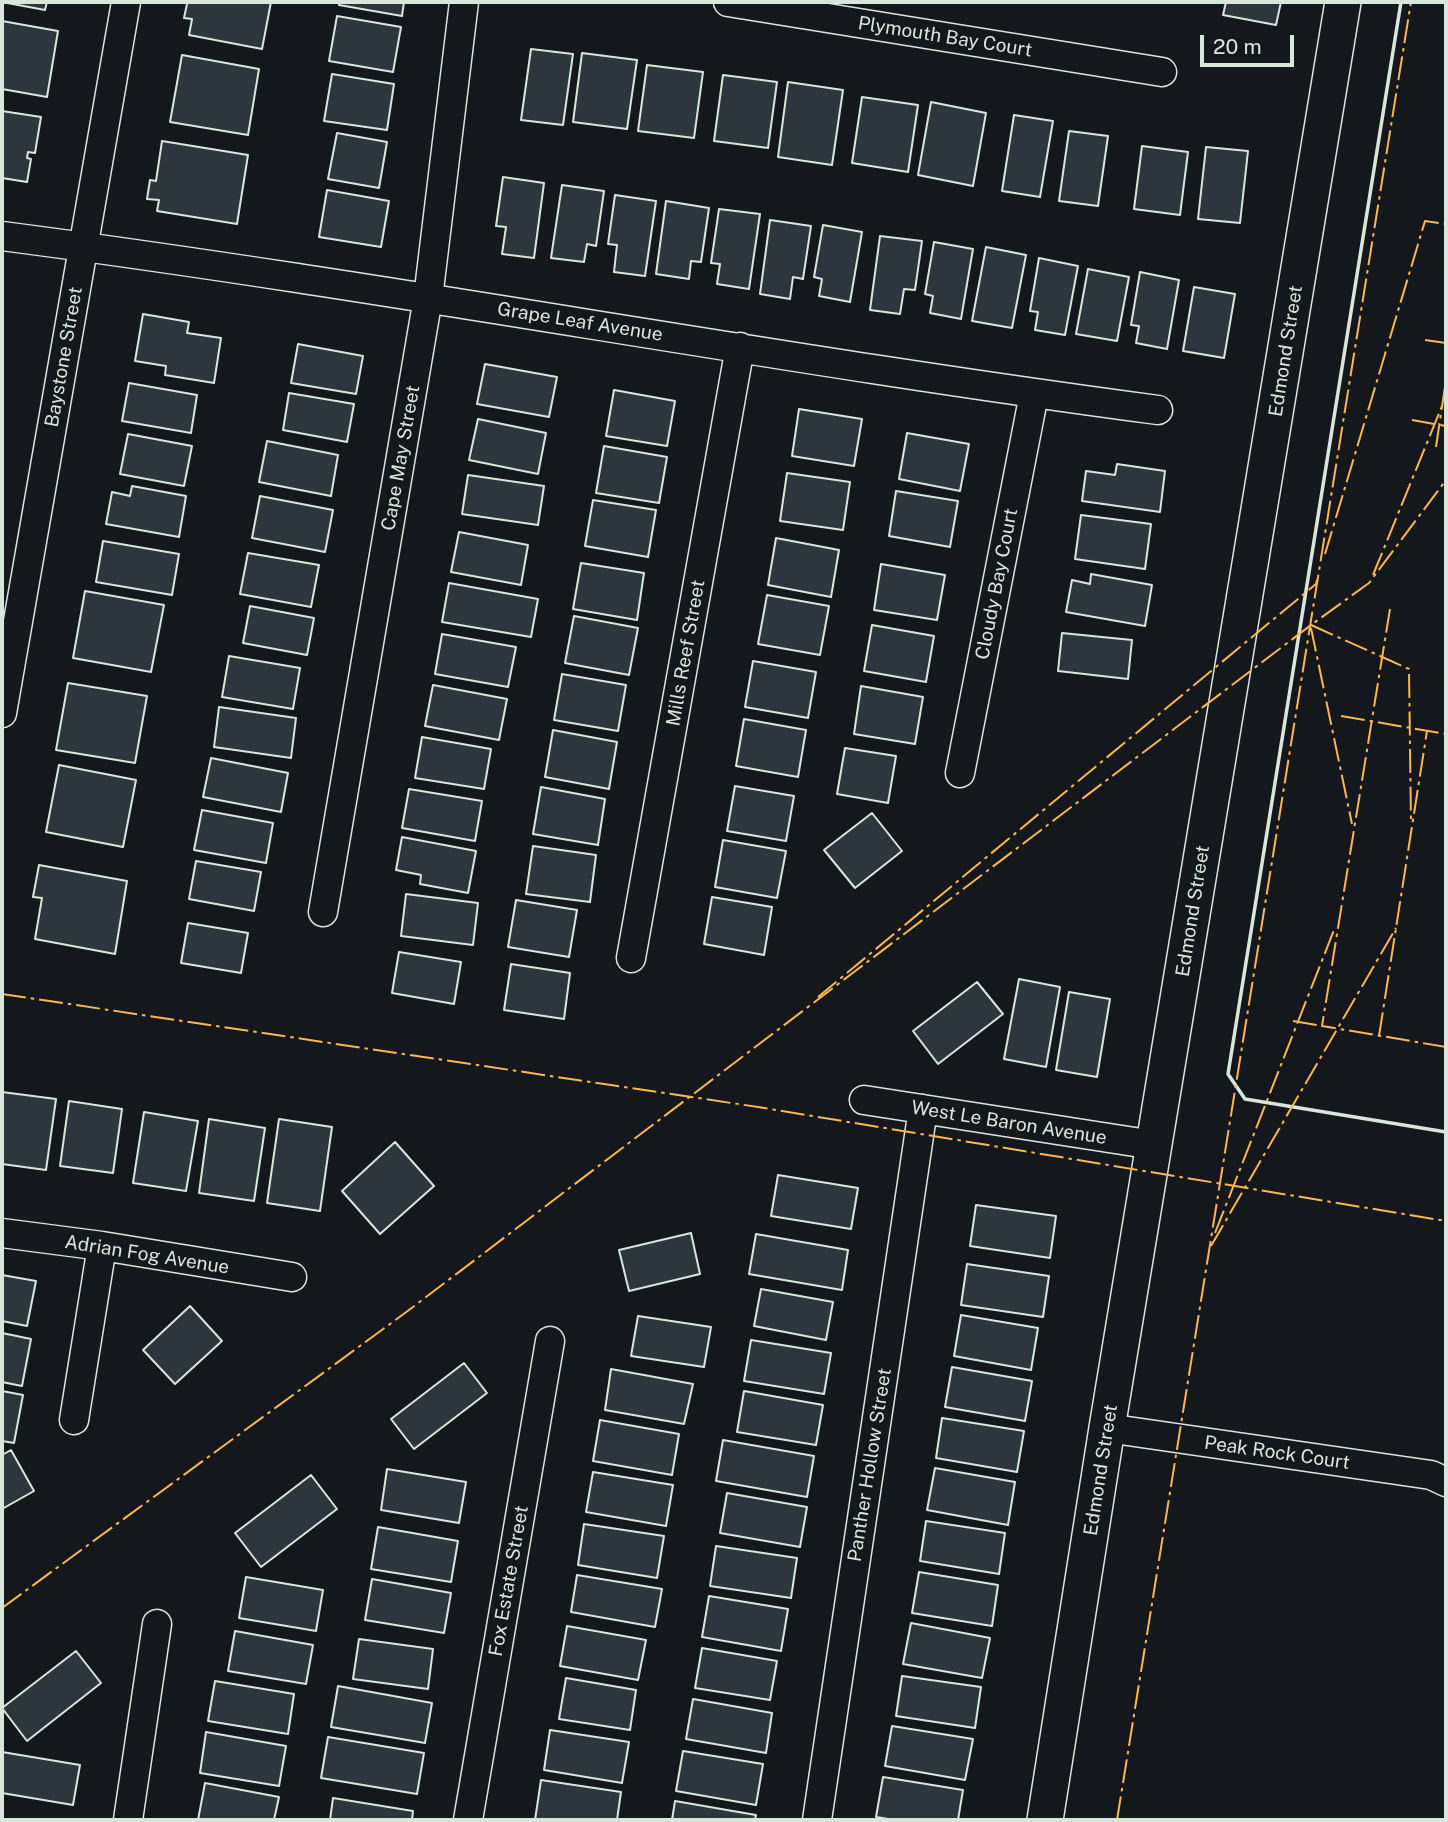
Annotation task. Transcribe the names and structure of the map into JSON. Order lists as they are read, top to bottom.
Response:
{
  "streets": {
    "street": [
      "Plymouth Bay Court",
      "Grape Leaf Avenue",
      "Edmond Street",
      "Baystone Street",
      "Cape May Street",
      "Cloudy Bay Court",
      "Mills Reef Street",
      "West Le Baron Avenue",
      "Adrian Fog Avenue",
      "Peak Rock Court",
      "Panther Hollow Street",
      "Fox Estate Street"
    ]
  },
  "crossings": [
    ["Grape Leaf Avenue", "Baystone Street"],
    ["Grape Leaf Avenue", "Cape May Street"],
    ["Grape Leaf Avenue", "Cloudy Bay Court"],
    ["Grape Leaf Avenue", "Mills Reef Street"],
    ["Edmond Street", "West Le Baron Avenue"],
    ["Edmond Street", "Peak Rock Court"],
    ["West Le Baron Avenue", "Panther Hollow Street"]
  ],
  "scale_bar": "20 m"
}
